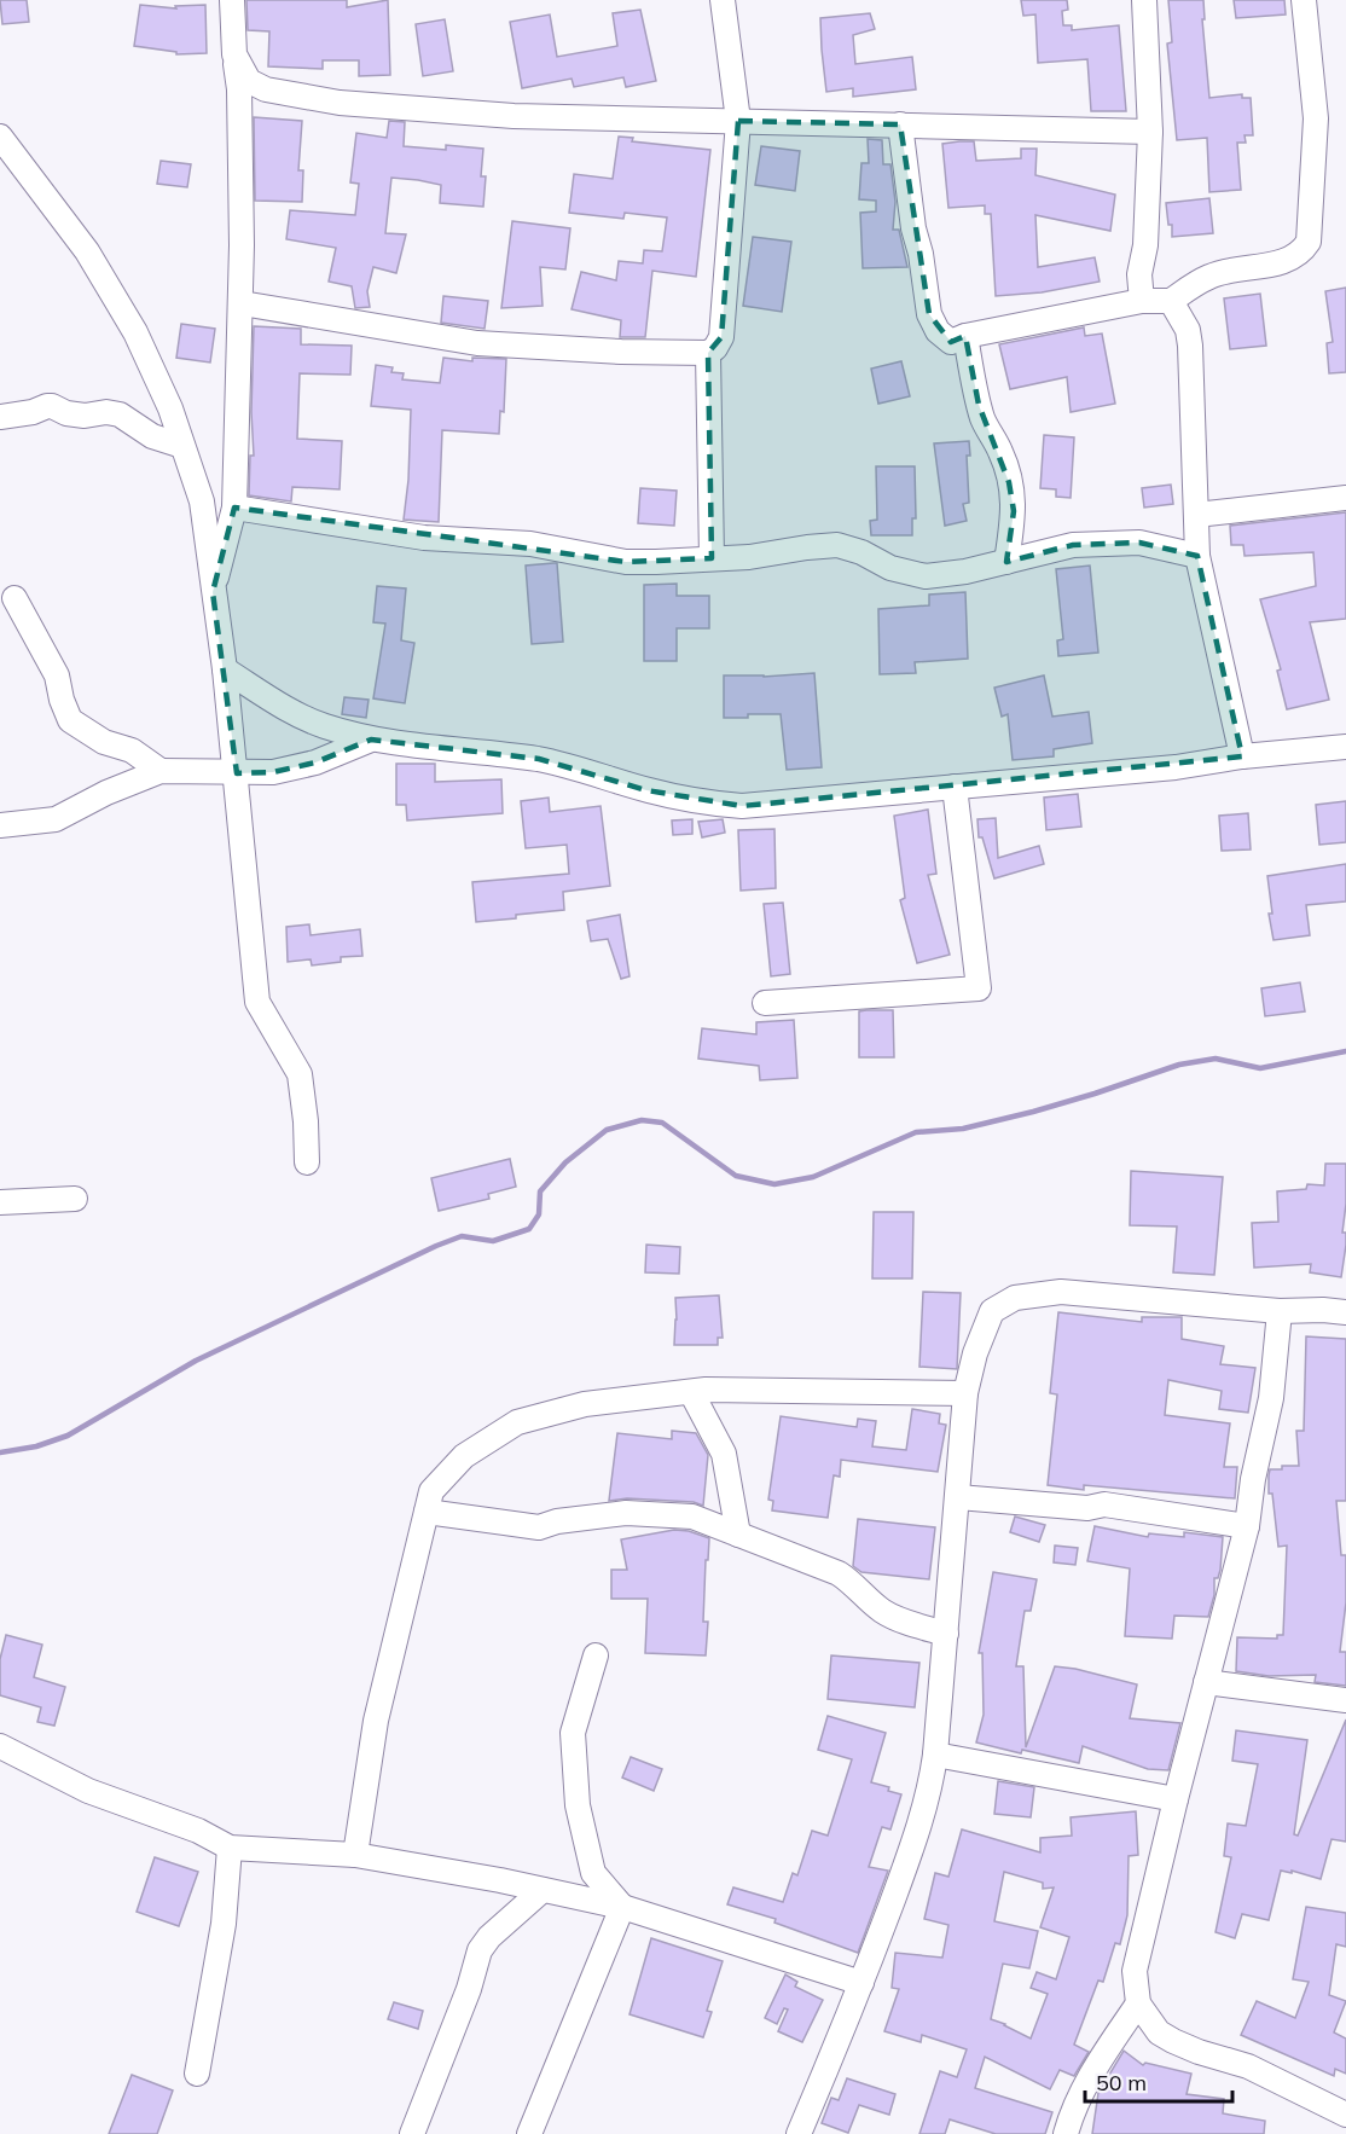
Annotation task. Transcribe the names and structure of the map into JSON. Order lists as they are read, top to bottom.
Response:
{
  "scale_bar": "50 m"
}
